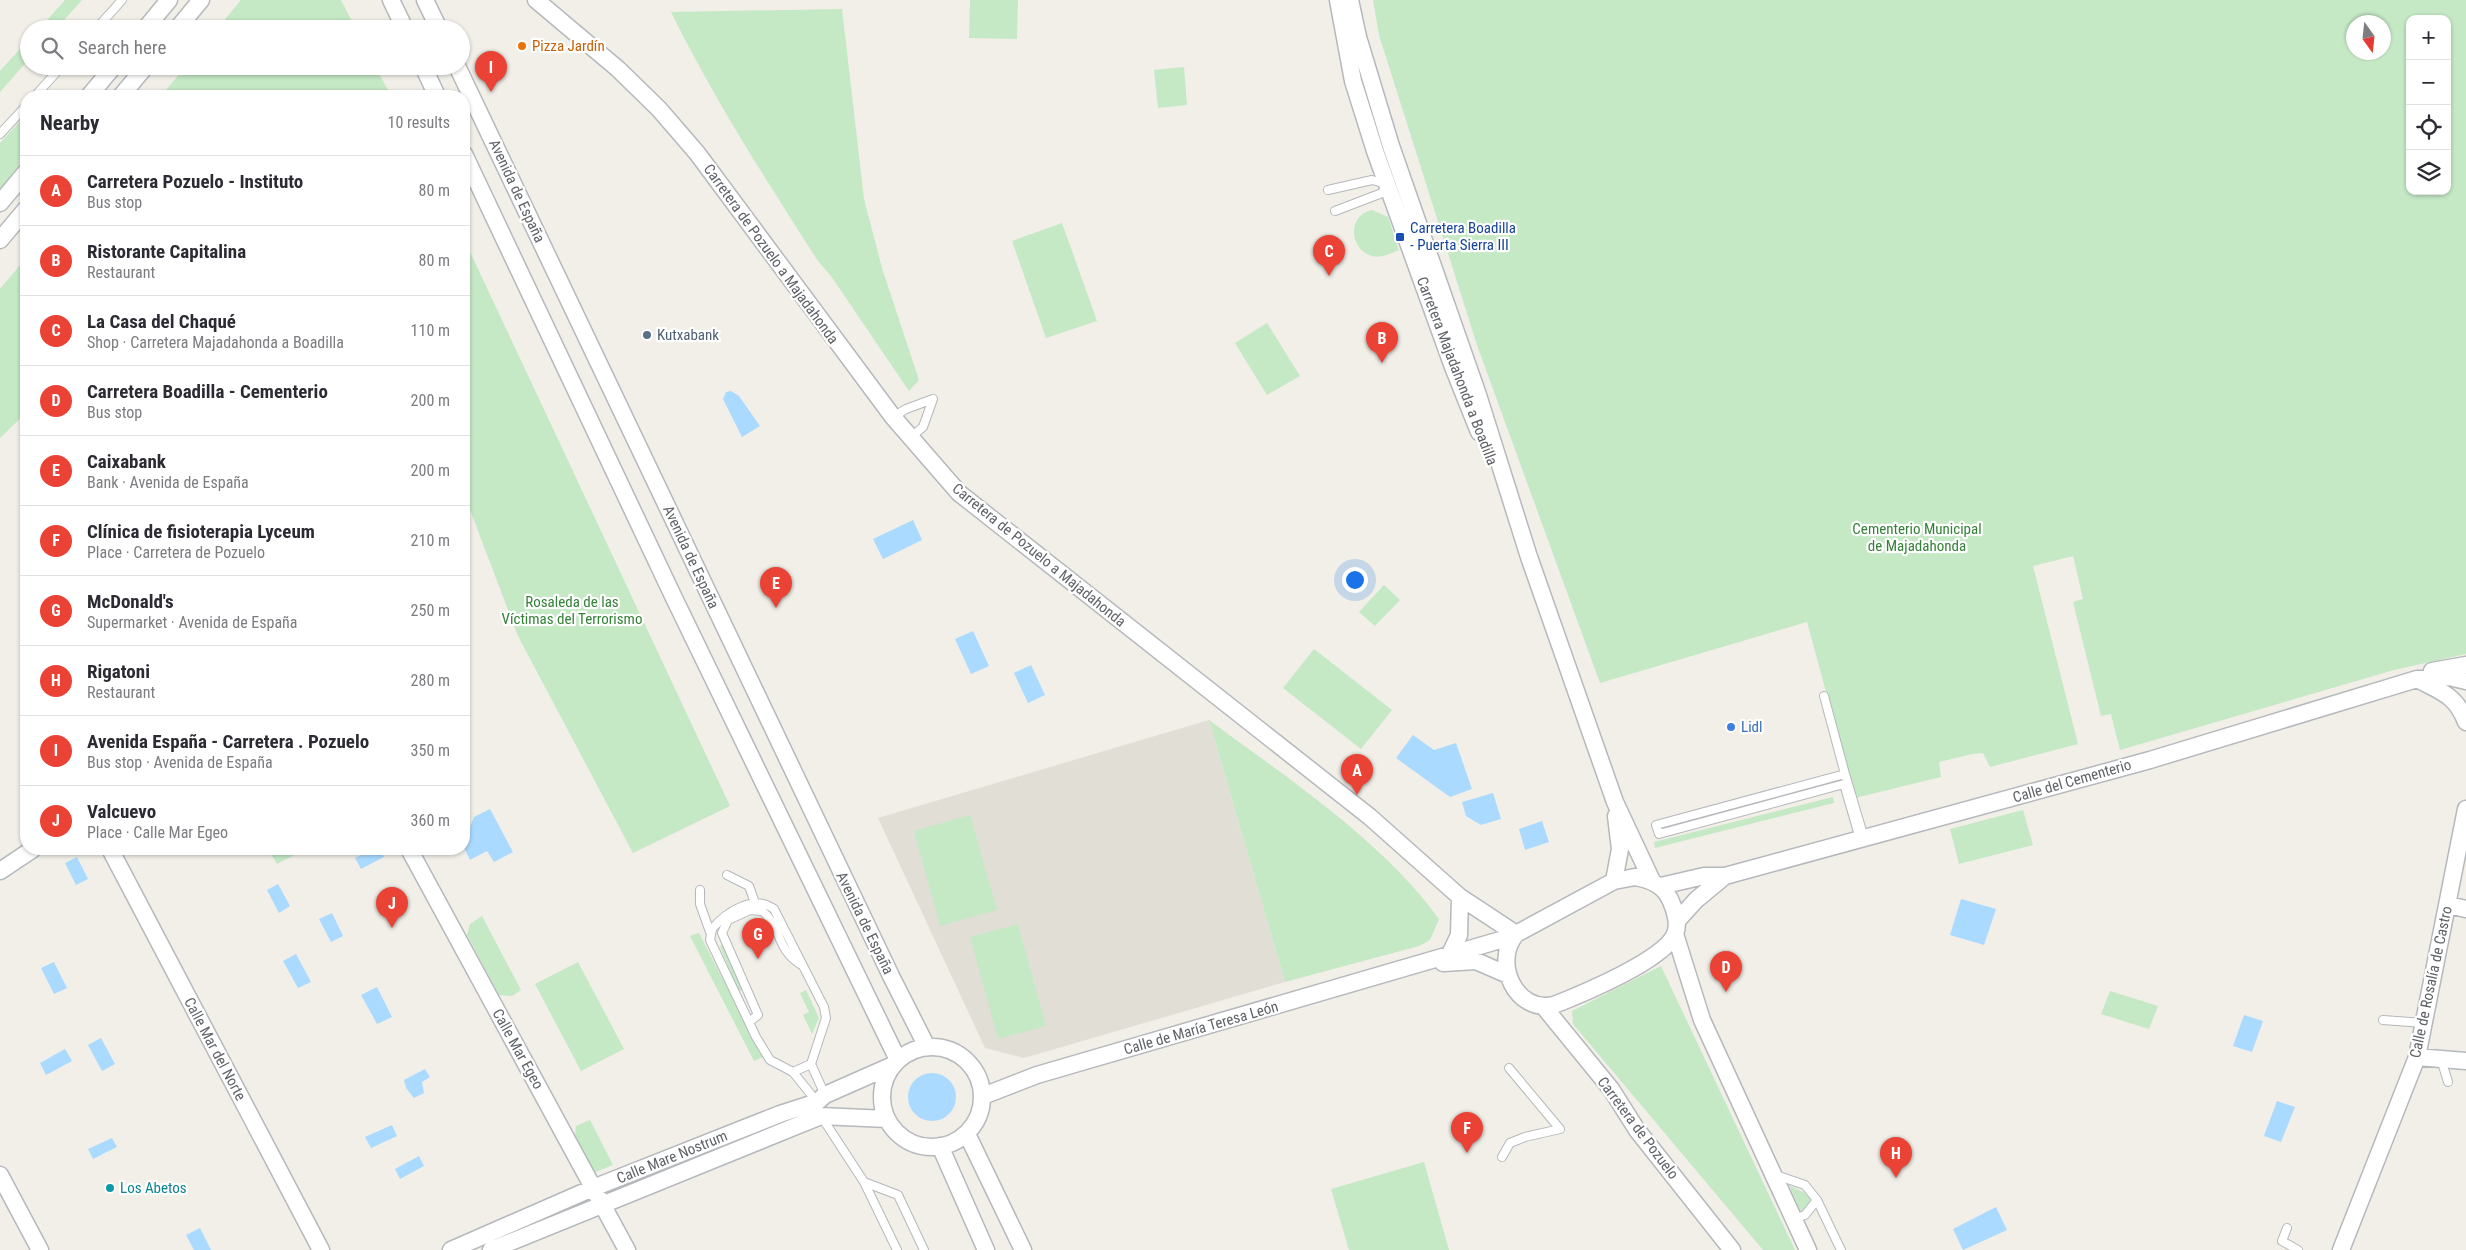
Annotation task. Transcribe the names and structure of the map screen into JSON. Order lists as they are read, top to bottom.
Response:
{
  "streets": {
    "street": [
      "Avenida de España",
      "Carretera de Pozuelo a Majadahonda",
      "Carretera Majadahonda a Boadilla",
      "Calle del Cementerio",
      "Calle de Rosalía de Castro",
      "Calle de María Teresa León",
      "Calle Mar del Norte",
      "Calle Mar Egeo",
      "Carretera de Pozuelo",
      "Calle Mare Nostrum"
    ]
  },
  "crossings": [
    ["Avenida de España", "Calle de María Teresa León"],
    ["Avenida de España", "Calle Mare Nostrum"],
    ["Carretera de Pozuelo a Majadahonda", "Calle de María Teresa León"],
    ["Carretera Majadahonda a Boadilla", "Calle del Cementerio"],
    ["Calle de María Teresa León", "Calle Mare Nostrum"],
    ["Calle Mar Egeo", "Calle Mare Nostrum"]
  ],
  "parks": ["Cementerio Municipal de Majadahonda", "Rosaleda de las Víctimas del Terrorismo"],
  "places": {
    "other": [
      "Pizza Jardín",
      "Kutxabank",
      "Lidl",
      "Los Abetos"
    ],
    "transit": ["Carretera Boadilla - Puerta Sierra III"]
  },
  "north": "bottom",
  "page": {
    "map_buttons": ["+", "−"],
    "search": "Search here",
    "pins": [
      "I",
      "C",
      "B",
      "E",
      "A",
      "J",
      "G",
      "D",
      "F",
      "H"
    ],
    "heading": ["Nearby", "10 results"],
    "list": [
      {
        "mark": "A",
        "name": "Carretera Pozuelo - Instituto",
        "note": "Bus stop",
        "value": "80 m"
      },
      {
        "mark": "B",
        "name": "Ristorante Capitalina",
        "note": "Restaurant",
        "value": "80 m"
      },
      {
        "mark": "C",
        "name": "La Casa del Chaqué",
        "note": "Shop · Carretera Majadahonda a Boadilla",
        "value": "110 m"
      },
      {
        "mark": "D",
        "name": "Carretera Boadilla - Cementerio",
        "note": "Bus stop",
        "value": "200 m"
      },
      {
        "mark": "E",
        "name": "Caixabank",
        "note": "Bank · Avenida de España",
        "value": "200 m"
      },
      {
        "mark": "F",
        "name": "Clínica de fisioterapia Lyceum",
        "note": "Place · Carretera de Pozuelo",
        "value": "210 m"
      },
      {
        "mark": "G",
        "name": "McDonald's",
        "note": "Supermarket · Avenida de España",
        "value": "250 m"
      },
      {
        "mark": "H",
        "name": "Rigatoni",
        "note": "Restaurant",
        "value": "280 m"
      },
      {
        "mark": "I",
        "name": "Avenida España - Carretera . Pozuelo",
        "note": "Bus stop · Avenida de España",
        "value": "350 m"
      },
      {
        "mark": "J",
        "name": "Valcuevo",
        "note": "Place · Calle Mar Egeo",
        "value": "360 m"
      }
    ]
  }
}
